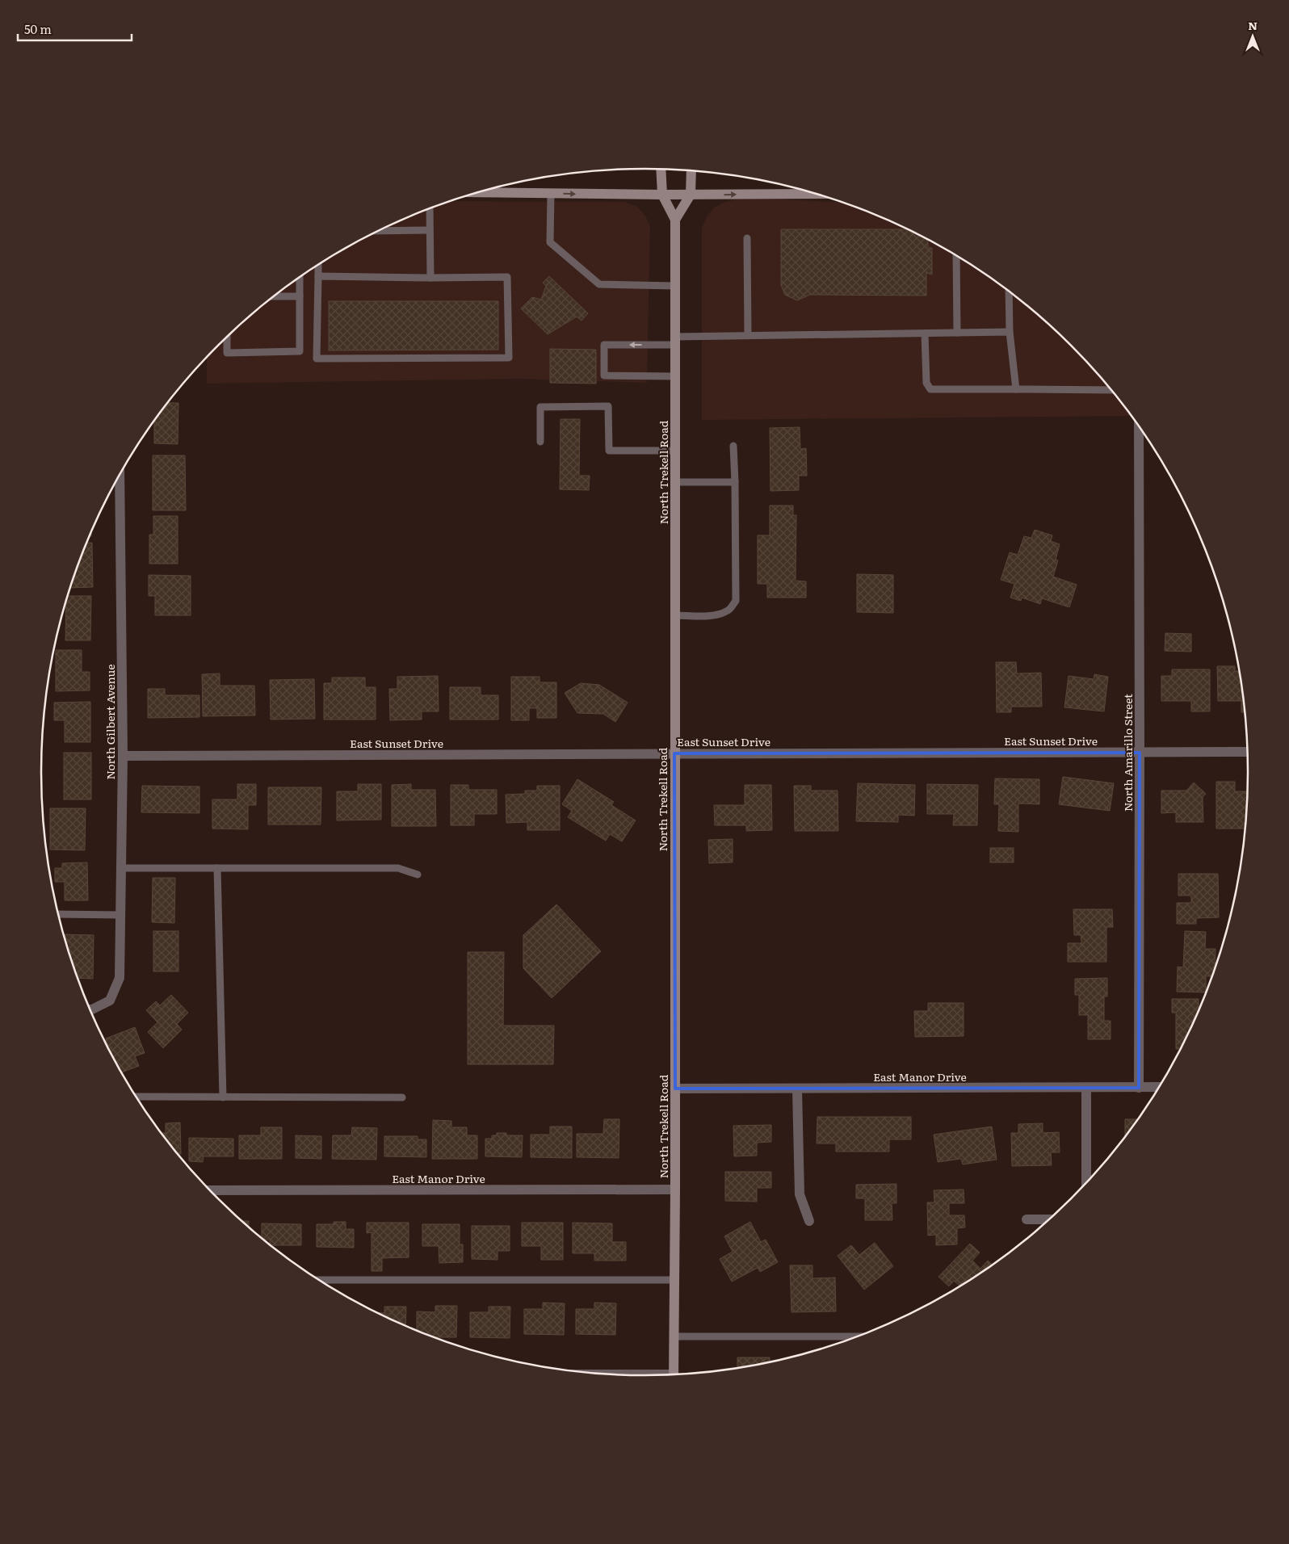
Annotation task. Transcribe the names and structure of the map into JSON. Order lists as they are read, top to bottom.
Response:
{
  "streets": {
    "main road": ["North Trekell Road"],
    "street": [
      "North Gilbert Avenue",
      "East Sunset Drive",
      "North Amarillo Street",
      "East Manor Drive"
    ]
  },
  "crossings": [
    ["North Trekell Road", "East Sunset Drive"],
    ["North Trekell Road", "East Manor Drive"],
    ["North Gilbert Avenue", "East Sunset Drive"],
    ["East Sunset Drive", "North Amarillo Street"],
    ["North Amarillo Street", "East Manor Drive"]
  ],
  "scale_bar": "50 m",
  "north": "top"
}
